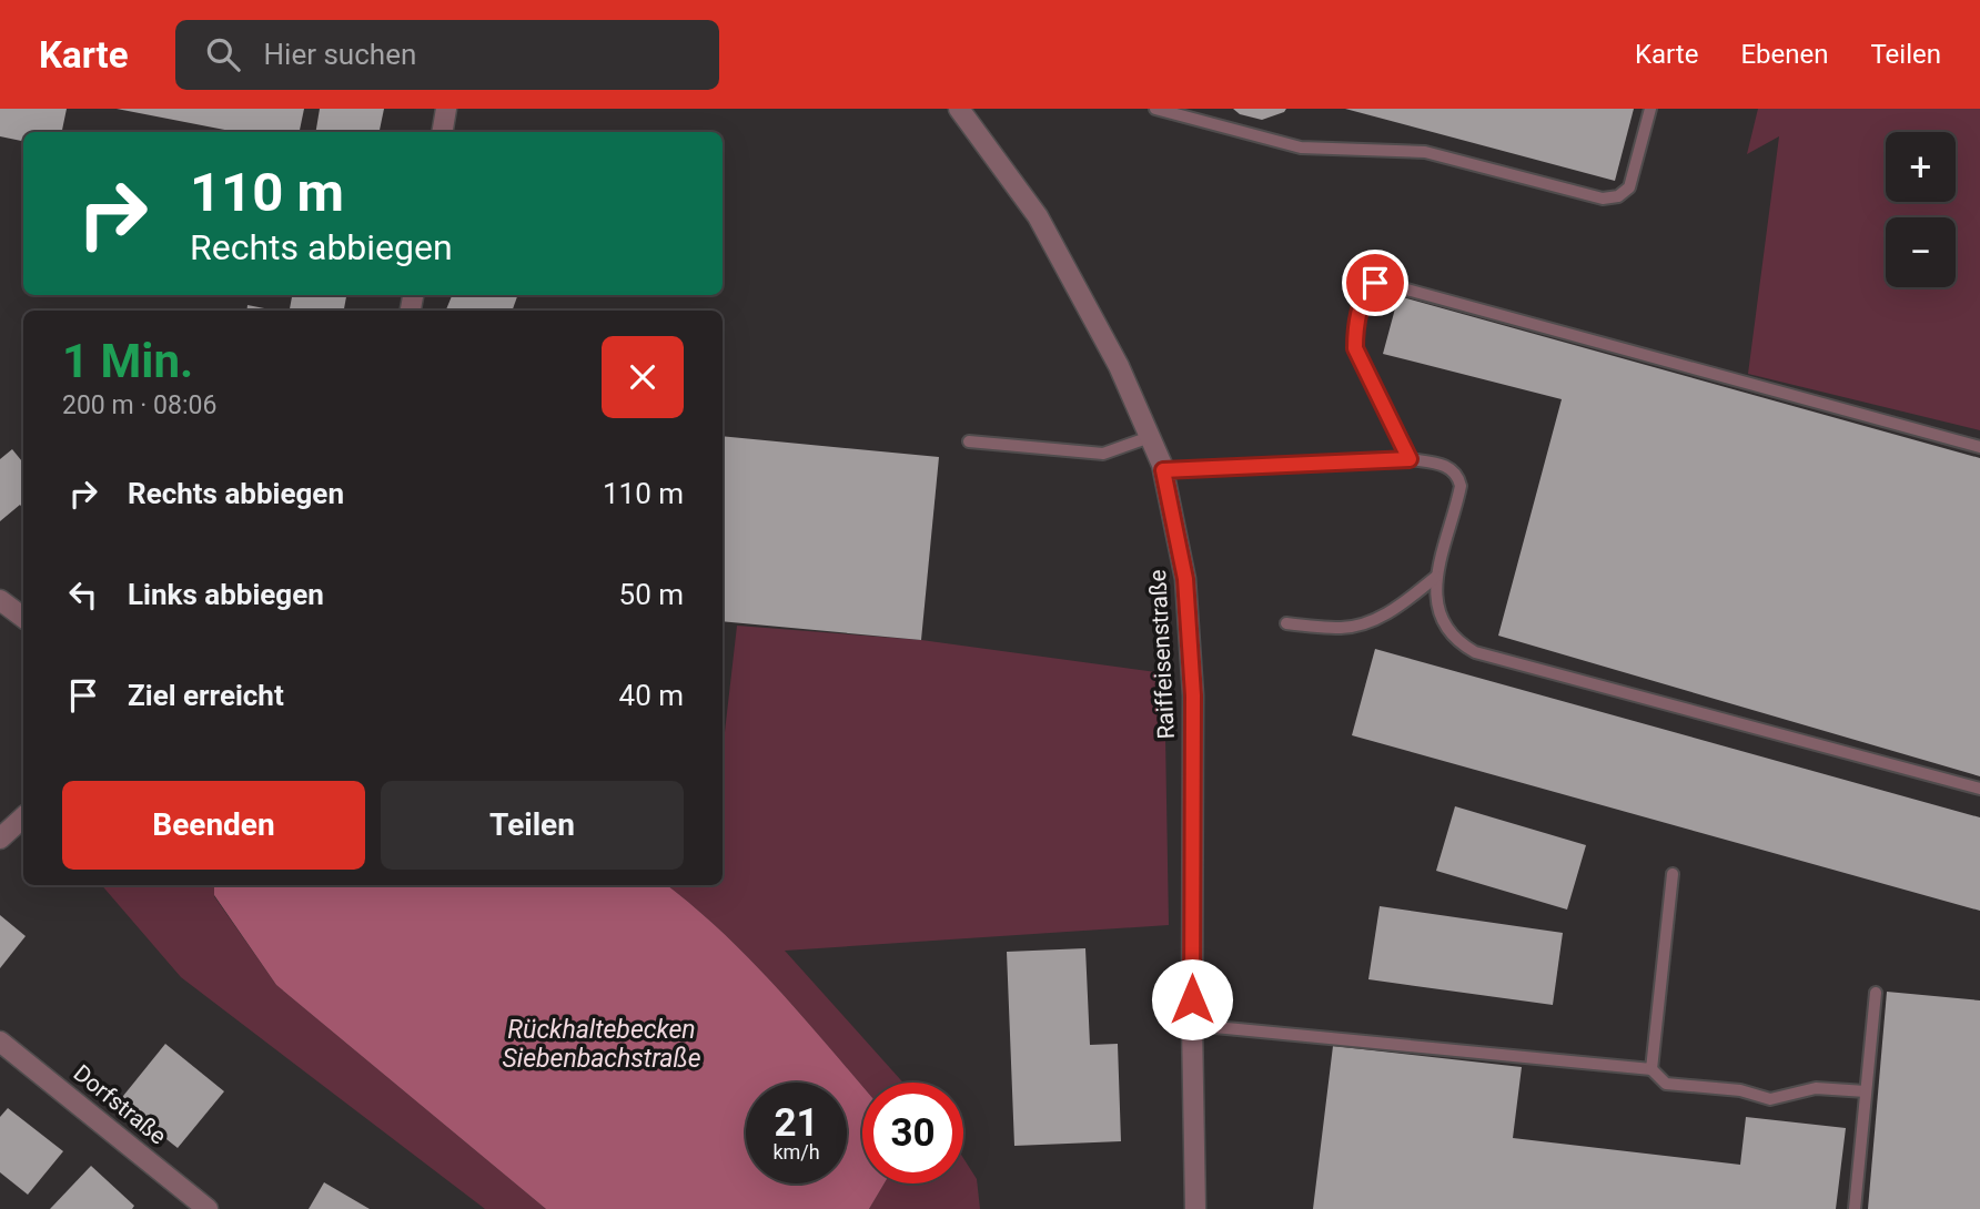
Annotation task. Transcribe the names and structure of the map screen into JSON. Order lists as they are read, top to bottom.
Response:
{
  "streets": {
    "street": ["Raiffeisenstraße", "Dorfstraße"]
  },
  "water": ["Rückhaltebecken Siebenbachstraße"],
  "page": {
    "header": "Karte",
    "search": "Hier suchen",
    "nav": ["Karte", "Ebenen", "Teilen"],
    "map_buttons": ["+", "−"],
    "turn": ["110 m", "Rechts abbiegen"],
    "heading": ["1 Min.", "200 m · 08:06"],
    "list": [
      {
        "name": "Rechts abbiegen",
        "value": "110 m"
      },
      {
        "name": "Links abbiegen",
        "value": "50 m"
      },
      {
        "name": "Ziel erreicht",
        "value": "40 m"
      }
    ],
    "buttons": ["Beenden", "Teilen"],
    "speed": "21 km/h",
    "limit": "30"
  }
}
